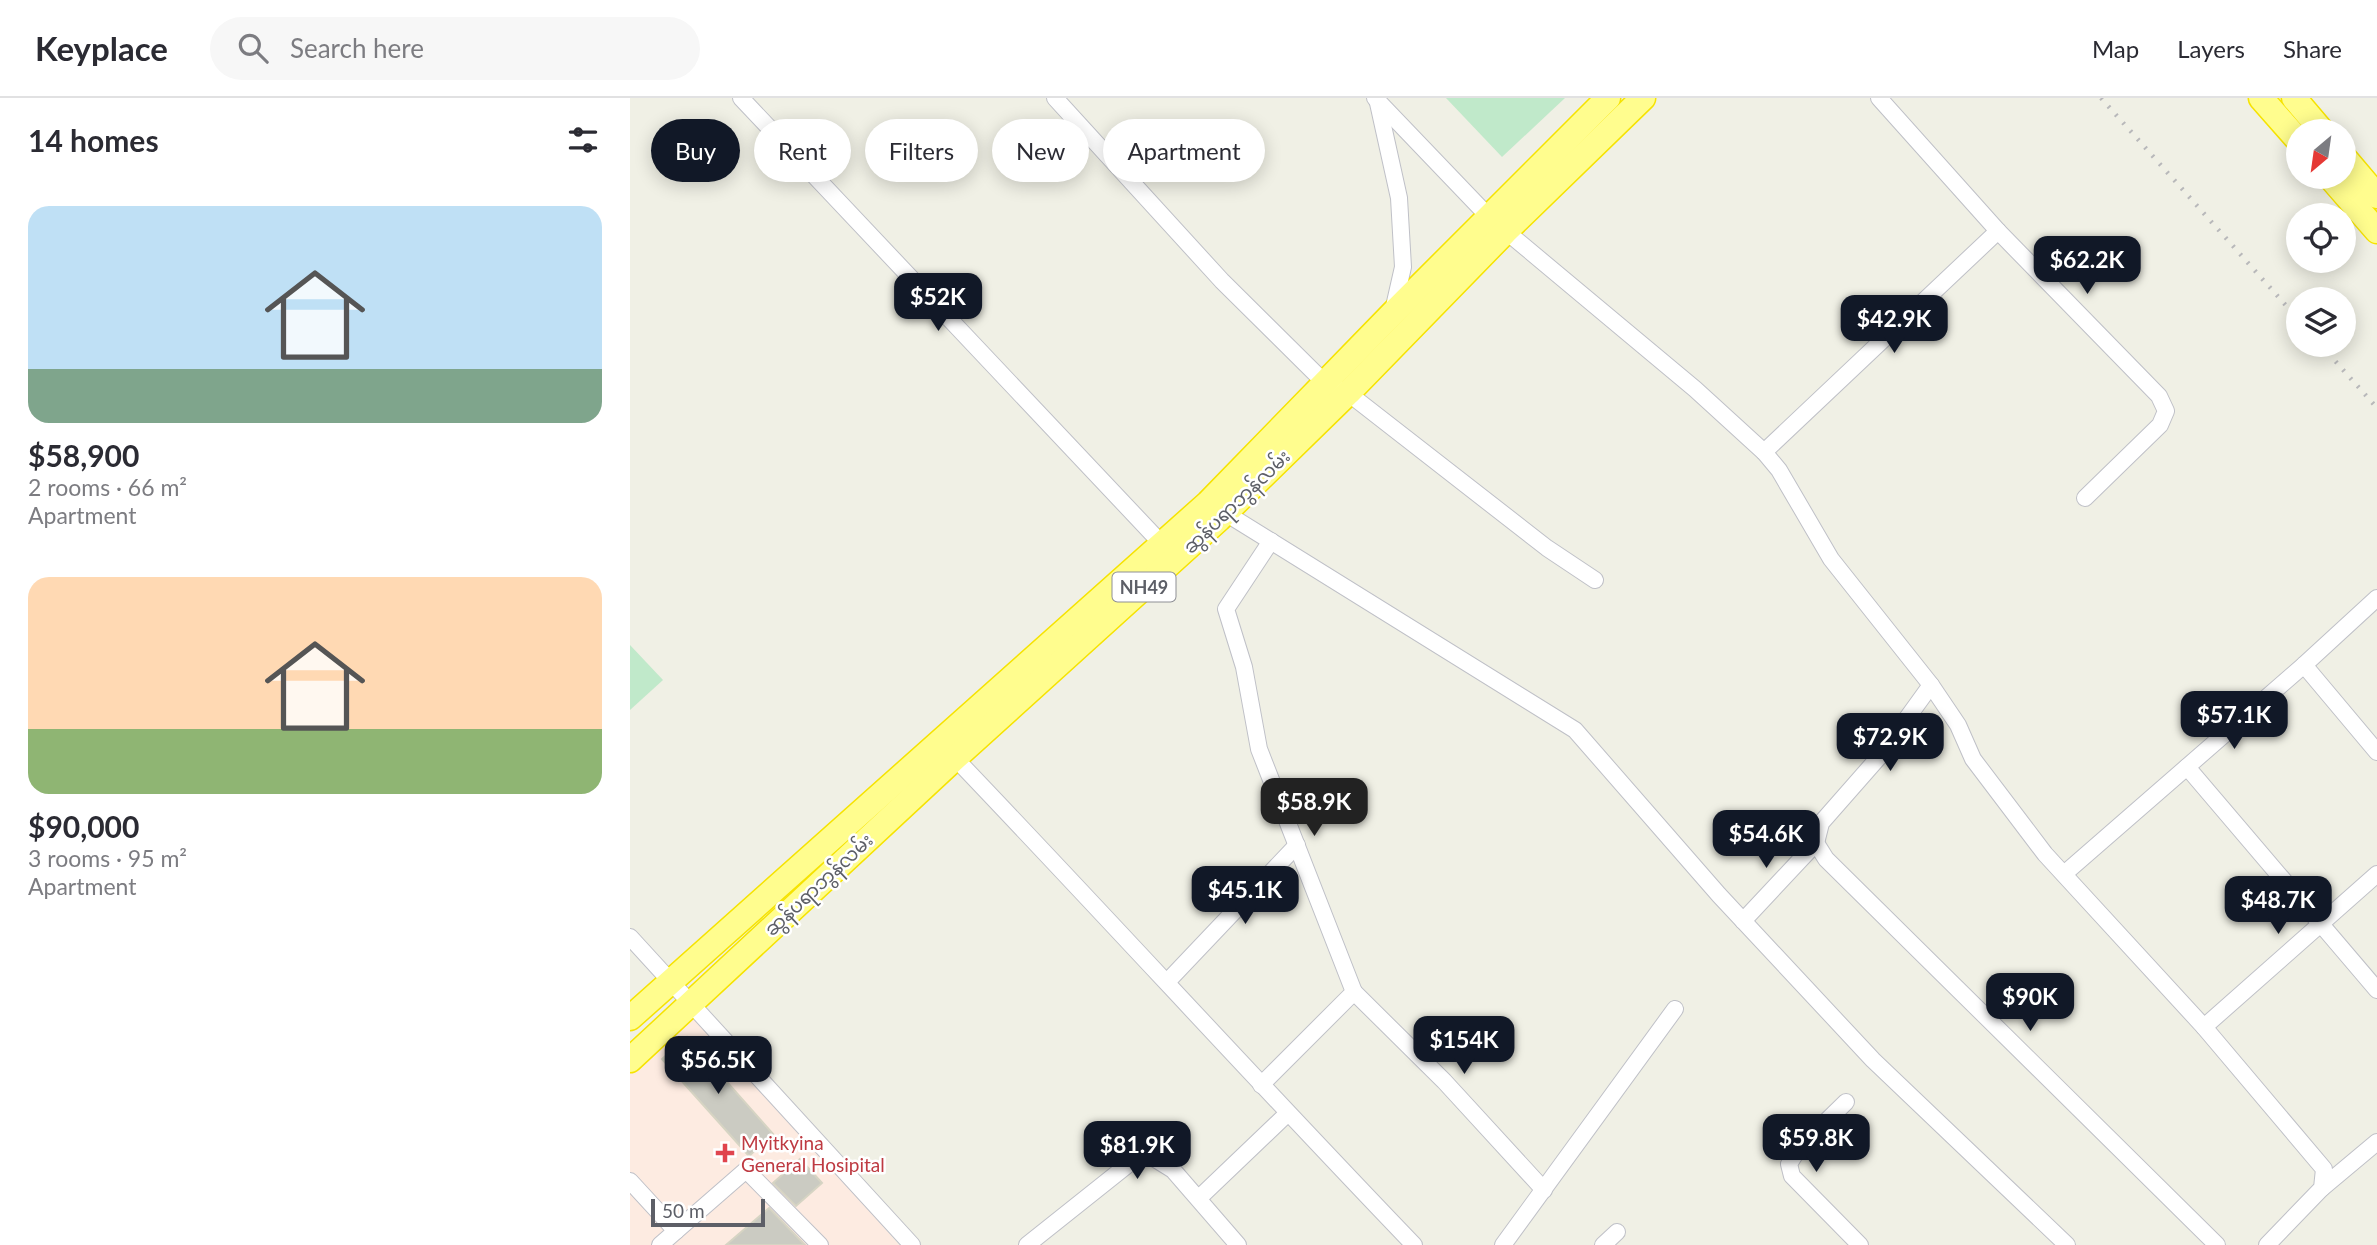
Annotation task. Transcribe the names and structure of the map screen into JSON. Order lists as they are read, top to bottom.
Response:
{
  "streets": {
    "highway": ["ဆွန်ပရာဘွန်လမ်း", "NH49"]
  },
  "places": {
    "health": ["Myitkyina General Hosipital"]
  },
  "scale_bar": "50 m",
  "north": "bottom left",
  "page": {
    "header": "Keyplace",
    "search": "Search here",
    "nav": ["Map", "Layers", "Share"],
    "heading": "14 homes",
    "chip": [
      "Buy",
      "Rent",
      "Filters",
      "New",
      "Apartment"
    ],
    "list": [
      {
        "name": "$58,900",
        "note": "2 rooms · 66 m² · Apartment"
      },
      {
        "name": "$90,000",
        "note": "3 rooms · 95 m² · Apartment"
      }
    ],
    "price": [
      "$62.2K",
      "$52K",
      "$42.9K",
      "$57.1K",
      "$72.9K",
      "$58.9K",
      "$54.6K",
      "$45.1K",
      "$48.7K",
      "$90K",
      "$154K",
      "$56.5K",
      "$59.8K",
      "$81.9K"
    ],
    "scale": "50 m"
  }
}
